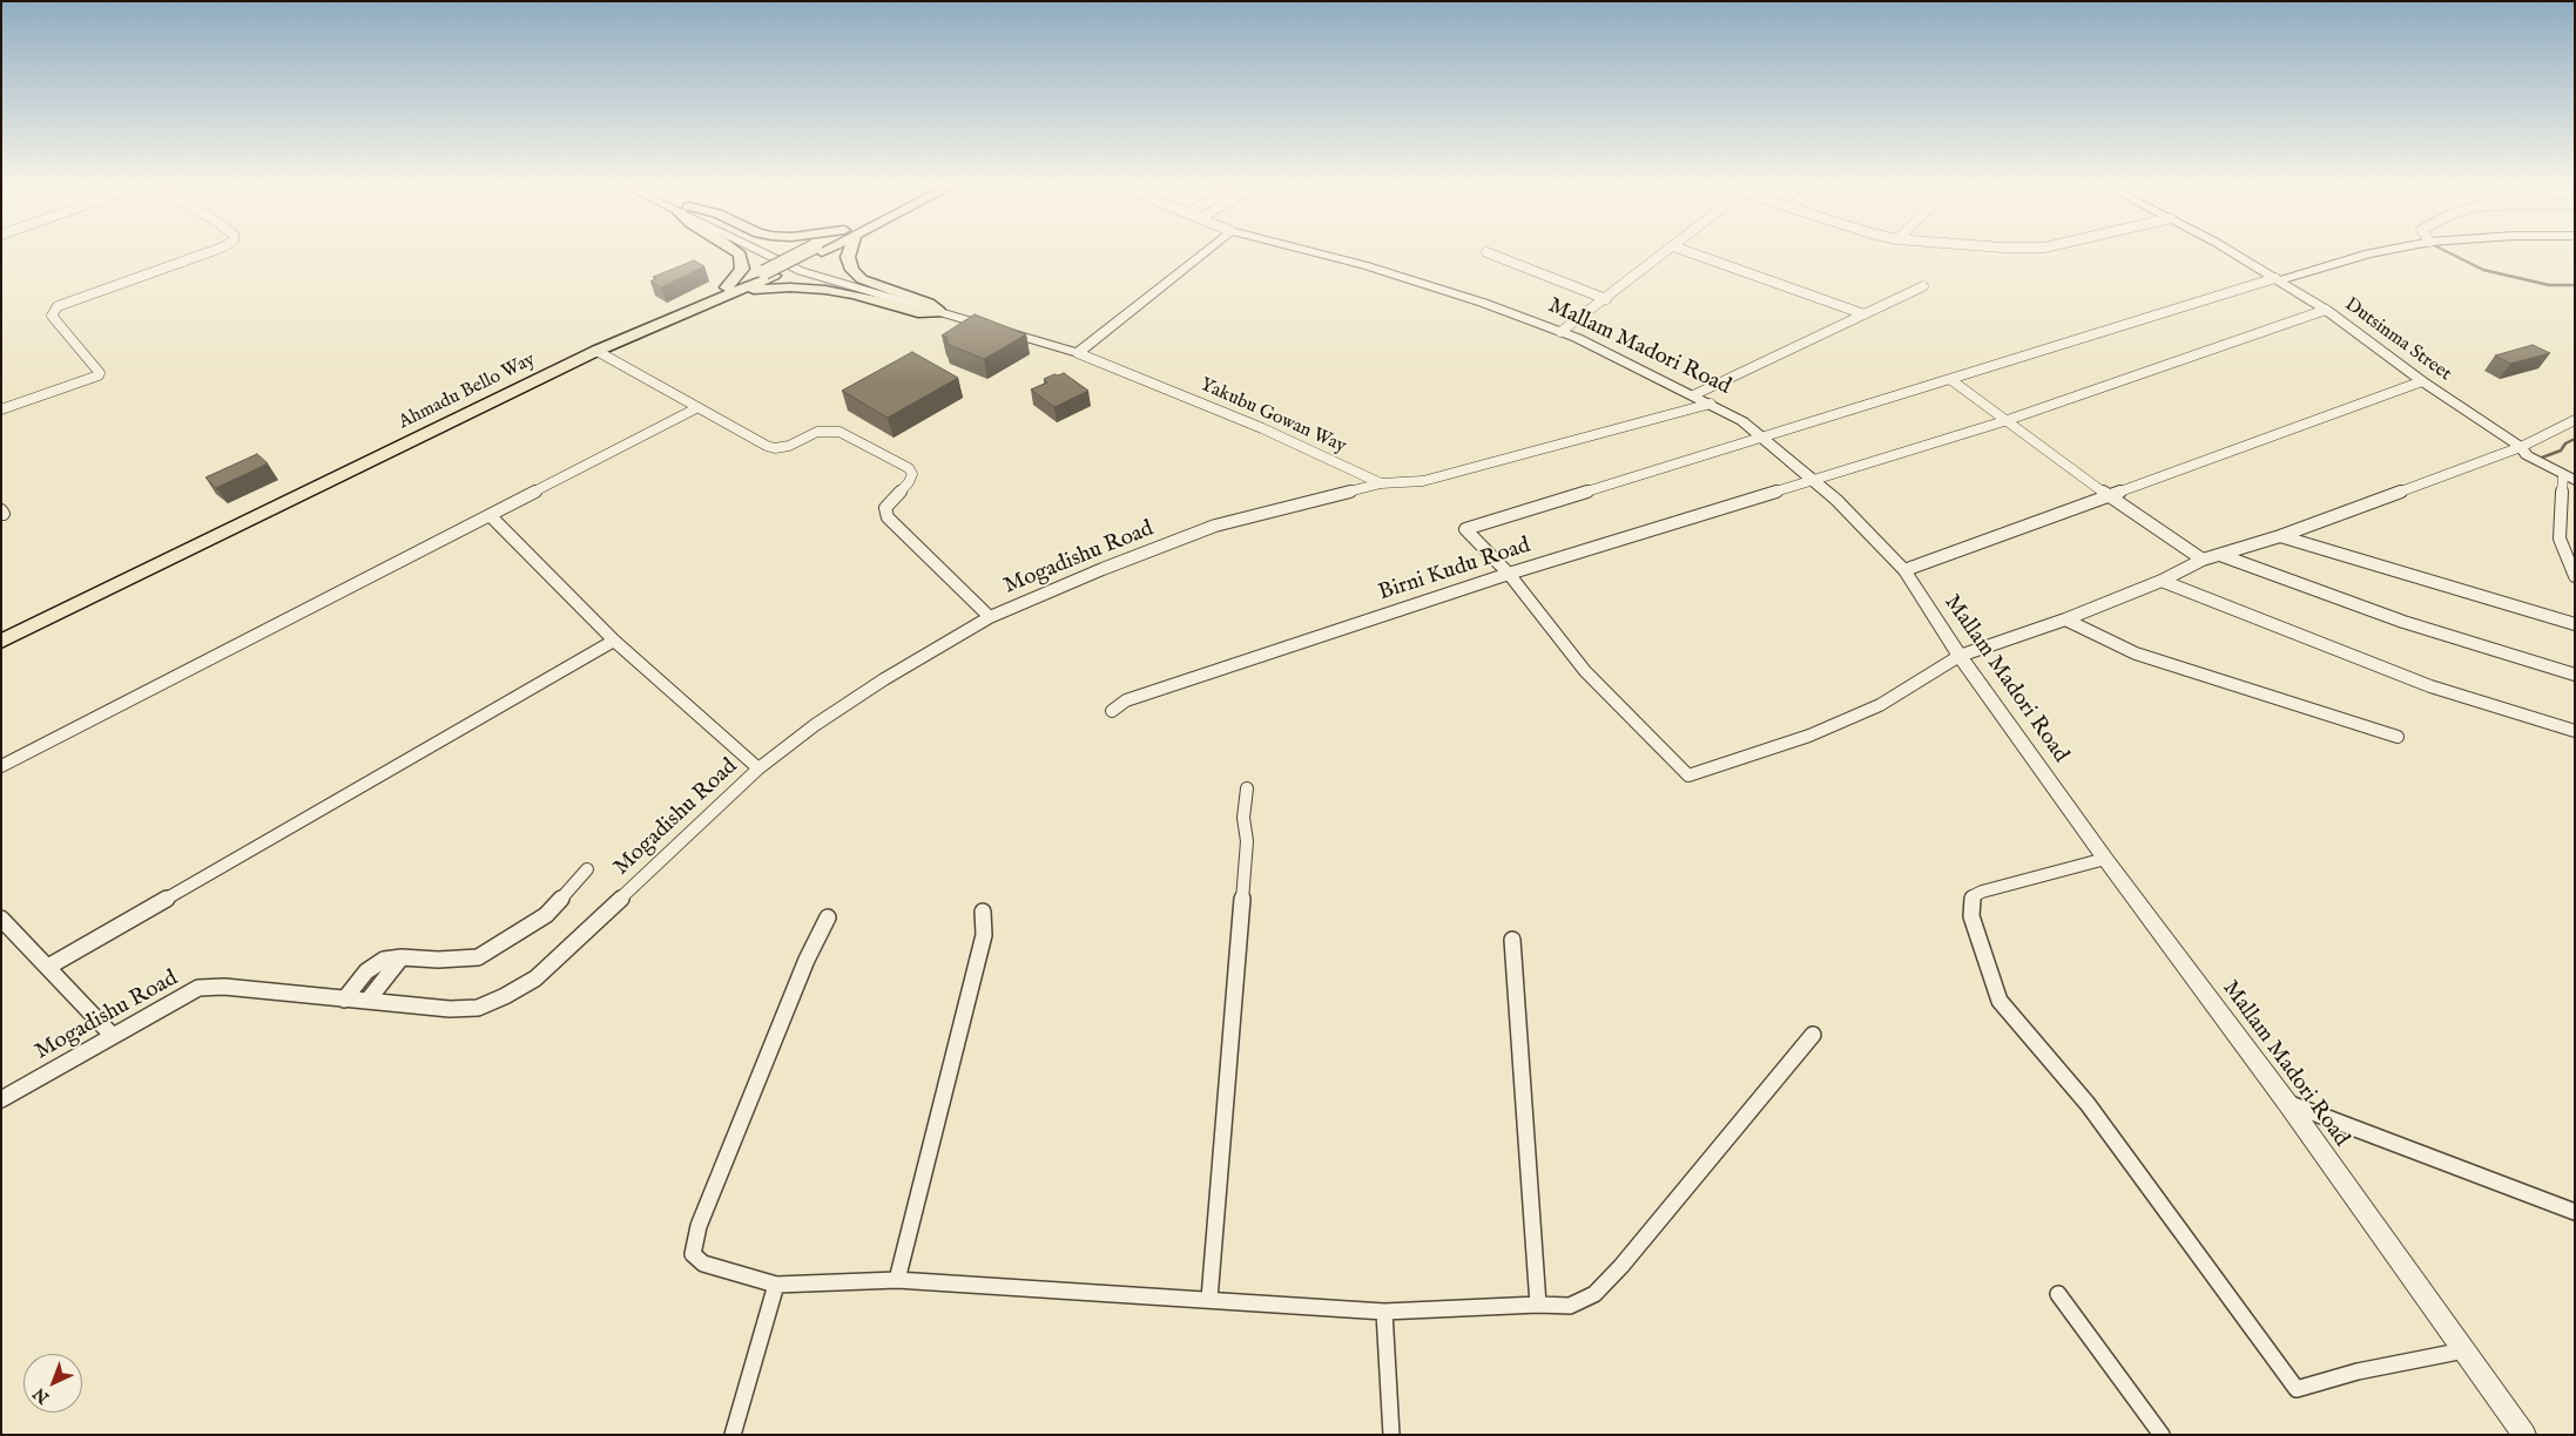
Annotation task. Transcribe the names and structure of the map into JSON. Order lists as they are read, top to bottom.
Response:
{
  "streets": {
    "main road": ["Ahmadu Bello Way"],
    "street": [
      "Dutsinma Street",
      "Mallam Madori Road",
      "Yakubu Gowan Way",
      "Mogadishu Road",
      "Birni Kudu Road"
    ]
  },
  "crossings": [
    ["Dutsinma Street", "Birni Kudu Road"],
    ["Mallam Madori Road", "Yakubu Gowan Way"],
    ["Mallam Madori Road", "Birni Kudu Road"],
    ["Yakubu Gowan Way", "Mogadishu Road"]
  ],
  "north": "bottom left"
}
